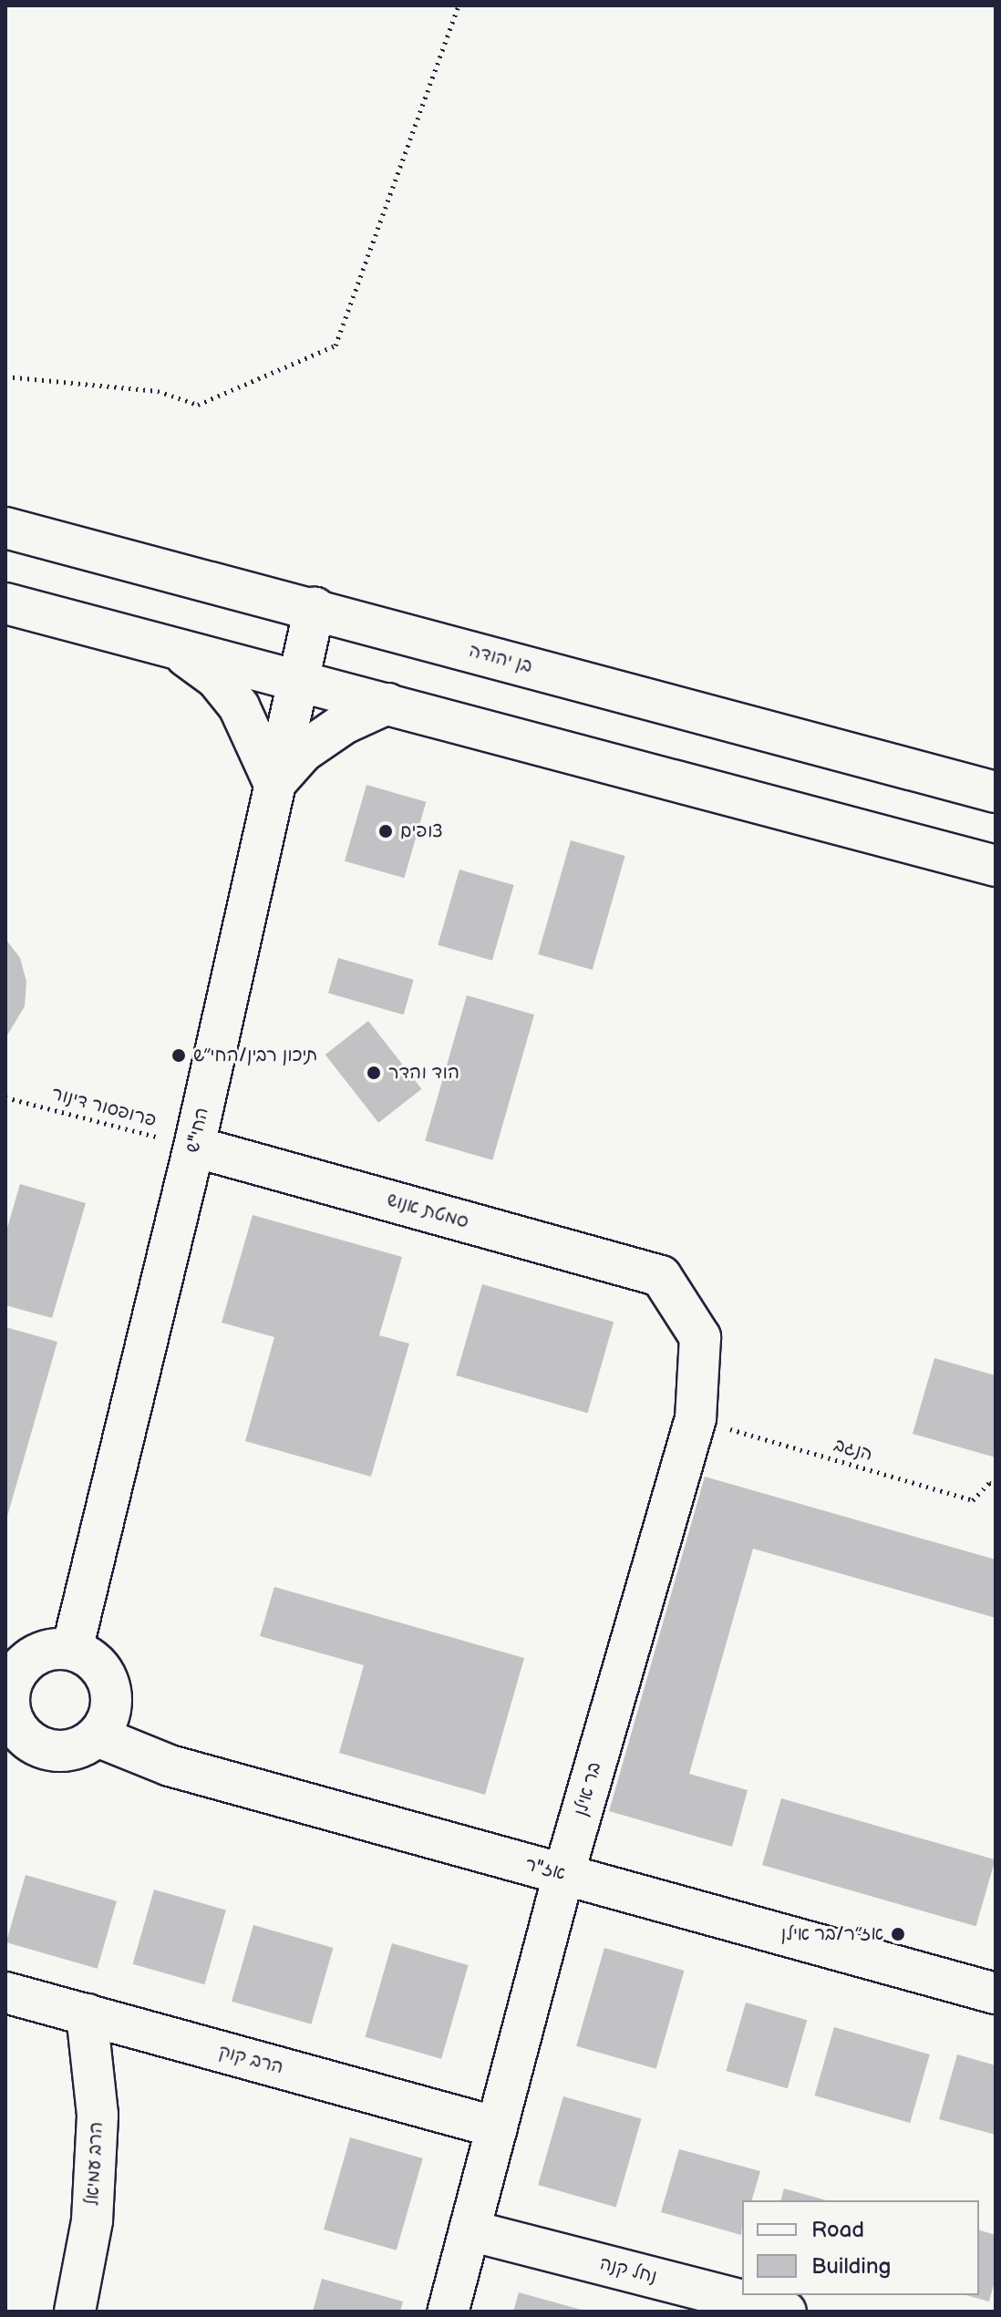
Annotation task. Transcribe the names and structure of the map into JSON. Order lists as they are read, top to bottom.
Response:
{
  "streets": {
    "street": [
      "בן יהודה",
      "החי\"ש",
      "סמטת אנוש",
      "בר אילן",
      "אז\"ר",
      "הרב קוק",
      "הרב עמיאל",
      "נחל קנה"
    ],
    "path": ["פרופסור דינור", "הנגב"]
  },
  "crossings": [
    ["בן יהודה", "החי\"ש"],
    ["פרופסור דינור", "החי\"ש"],
    ["פרופסור דינור", "סמטת אנוש"],
    ["החי\"ש", "סמטת אנוש"],
    ["החי\"ש", "אז\"ר"],
    ["סמטת אנוש", "בר אילן"],
    ["הנגב", "בר אילן"],
    ["בר אילן", "אז\"ר"],
    ["בר אילן", "הרב קוק"],
    ["בר אילן", "נחל קנה"],
    ["הרב קוק", "הרב עמיאל"]
  ],
  "places": [
    "צופים",
    "תיכון רבין/החי״ש",
    "הוד והדר",
    "אז״ר/בר אילן"
  ],
  "legend": ["Road", "Building"]
}
